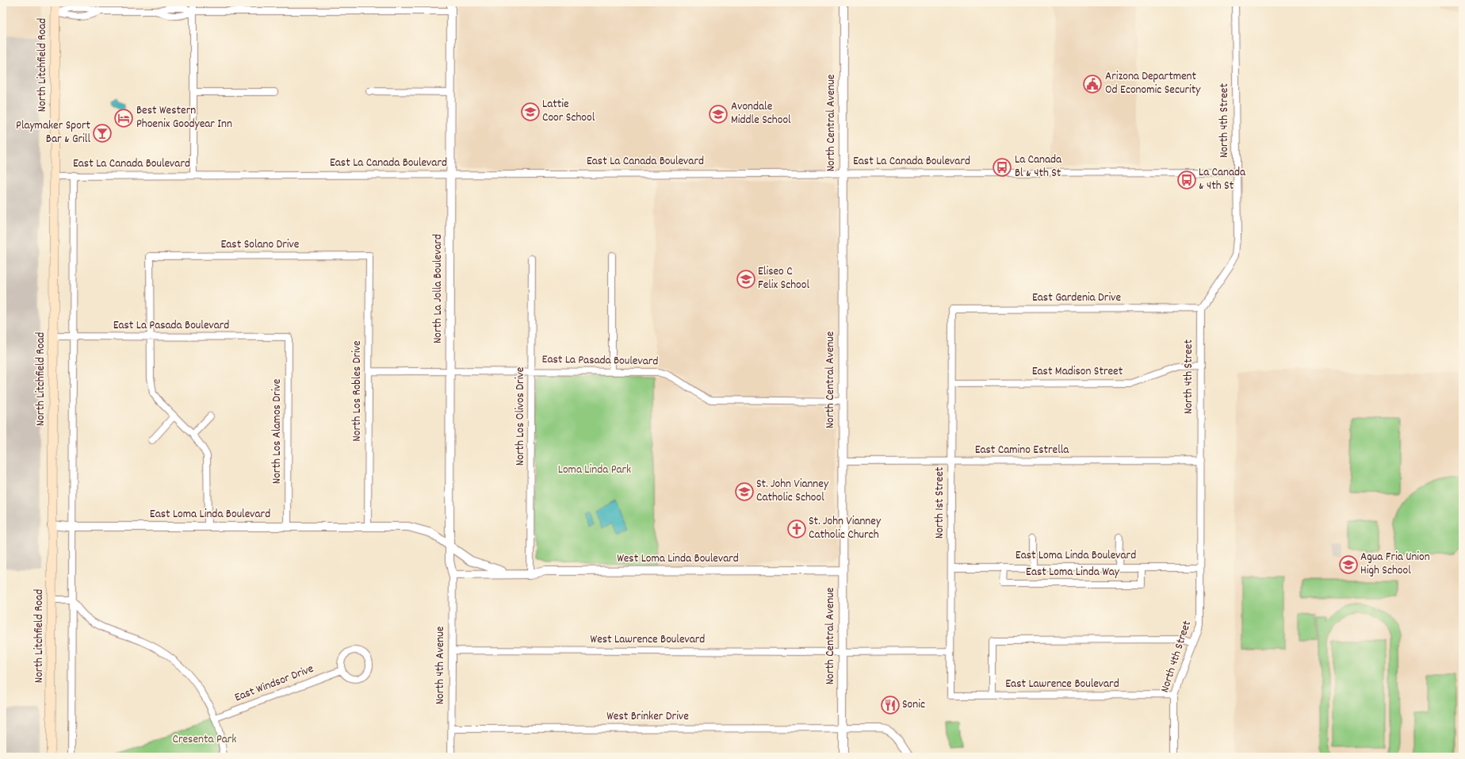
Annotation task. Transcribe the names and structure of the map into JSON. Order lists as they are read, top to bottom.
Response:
{
  "streets": {
    "main road": ["North Litchfield Road"],
    "street": [
      "North 4th Street",
      "North Central Avenue",
      "East La Canada Boulevard",
      "East Solano Drive",
      "North La Jolla Boulevard",
      "East Gardenia Drive",
      "East La Pasada Boulevard",
      "East Madison Street",
      "North Los Robles Drive",
      "North Los Olivos Drive",
      "North Los Alamos Drive",
      "East Camino Estrella",
      "North 1st Street",
      "East Loma Linda Boulevard",
      "West Loma Linda Boulevard",
      "East Loma Linda Way",
      "West Lawrence Boulevard",
      "North 4th Avenue",
      "East Windsor Drive",
      "East Lawrence Boulevard",
      "West Brinker Drive"
    ]
  },
  "crossings": [
    ["North Litchfield Road", "East La Canada Boulevard"],
    ["North Litchfield Road", "East La Pasada Boulevard"],
    ["North Litchfield Road", "East Loma Linda Boulevard"],
    ["North 4th Street", "East La Canada Boulevard"],
    ["North 4th Street", "East Gardenia Drive"],
    ["North 4th Street", "East Madison Street"],
    ["North 4th Street", "East Camino Estrella"],
    ["North 4th Street", "East Loma Linda Boulevard"],
    ["North 4th Street", "East Lawrence Boulevard"],
    ["North Central Avenue", "East La Canada Boulevard"],
    ["North Central Avenue", "East La Pasada Boulevard"],
    ["North Central Avenue", "East Camino Estrella"],
    ["North Central Avenue", "West Loma Linda Boulevard"],
    ["North Central Avenue", "West Lawrence Boulevard"],
    ["North Central Avenue", "West Brinker Drive"],
    ["East La Canada Boulevard", "North La Jolla Boulevard"],
    ["East Solano Drive", "East La Pasada Boulevard"],
    ["East Solano Drive", "North Los Robles Drive"],
    ["North La Jolla Boulevard", "East La Pasada Boulevard"],
    ["North La Jolla Boulevard", "West Loma Linda Boulevard"],
    ["North La Jolla Boulevard", "North 4th Avenue"],
    ["East Gardenia Drive", "North 1st Street"],
    ["East La Pasada Boulevard", "North Los Robles Drive"],
    ["East La Pasada Boulevard", "North Los Olivos Drive"],
    ["East La Pasada Boulevard", "North Los Alamos Drive"],
    ["East Madison Street", "North 1st Street"],
    ["North Los Robles Drive", "East Loma Linda Boulevard"],
    ["North Los Robles Drive", "West Loma Linda Boulevard"],
    ["North Los Olivos Drive", "West Loma Linda Boulevard"],
    ["North Los Alamos Drive", "East Loma Linda Boulevard"],
    ["East Camino Estrella", "North 1st Street"],
    ["North 1st Street", "East Loma Linda Boulevard"],
    ["North 1st Street", "East Lawrence Boulevard"],
    ["East Loma Linda Boulevard", "West Loma Linda Boulevard"],
    ["East Loma Linda Boulevard", "East Loma Linda Way"],
    ["West Loma Linda Boulevard", "North 4th Avenue"],
    ["West Lawrence Boulevard", "North 4th Avenue"],
    ["North 4th Avenue", "West Brinker Drive"]
  ],
  "parks": ["Loma Linda Park", "Cresenta Park"],
  "places": {
    "public building": ["Arizona Department Od Economic Security"],
    "school or university": [
      "Lattie Coor School",
      "Avondale Middle School",
      "Eliseo C Felix School",
      "St. John Vianney Catholic School",
      "Agua Fria Union High School"
    ],
    "hotel": ["Best Western Phoenix Goodyear Inn"],
    "bar": ["Playmaker Sport Bar & Grill"],
    "bus stop": ["La Canada Bl & 4th St", "La Canada & 4th St"],
    "church": ["St. John Vianney Catholic Church"],
    "restaurant": ["Sonic"]
  }
}
